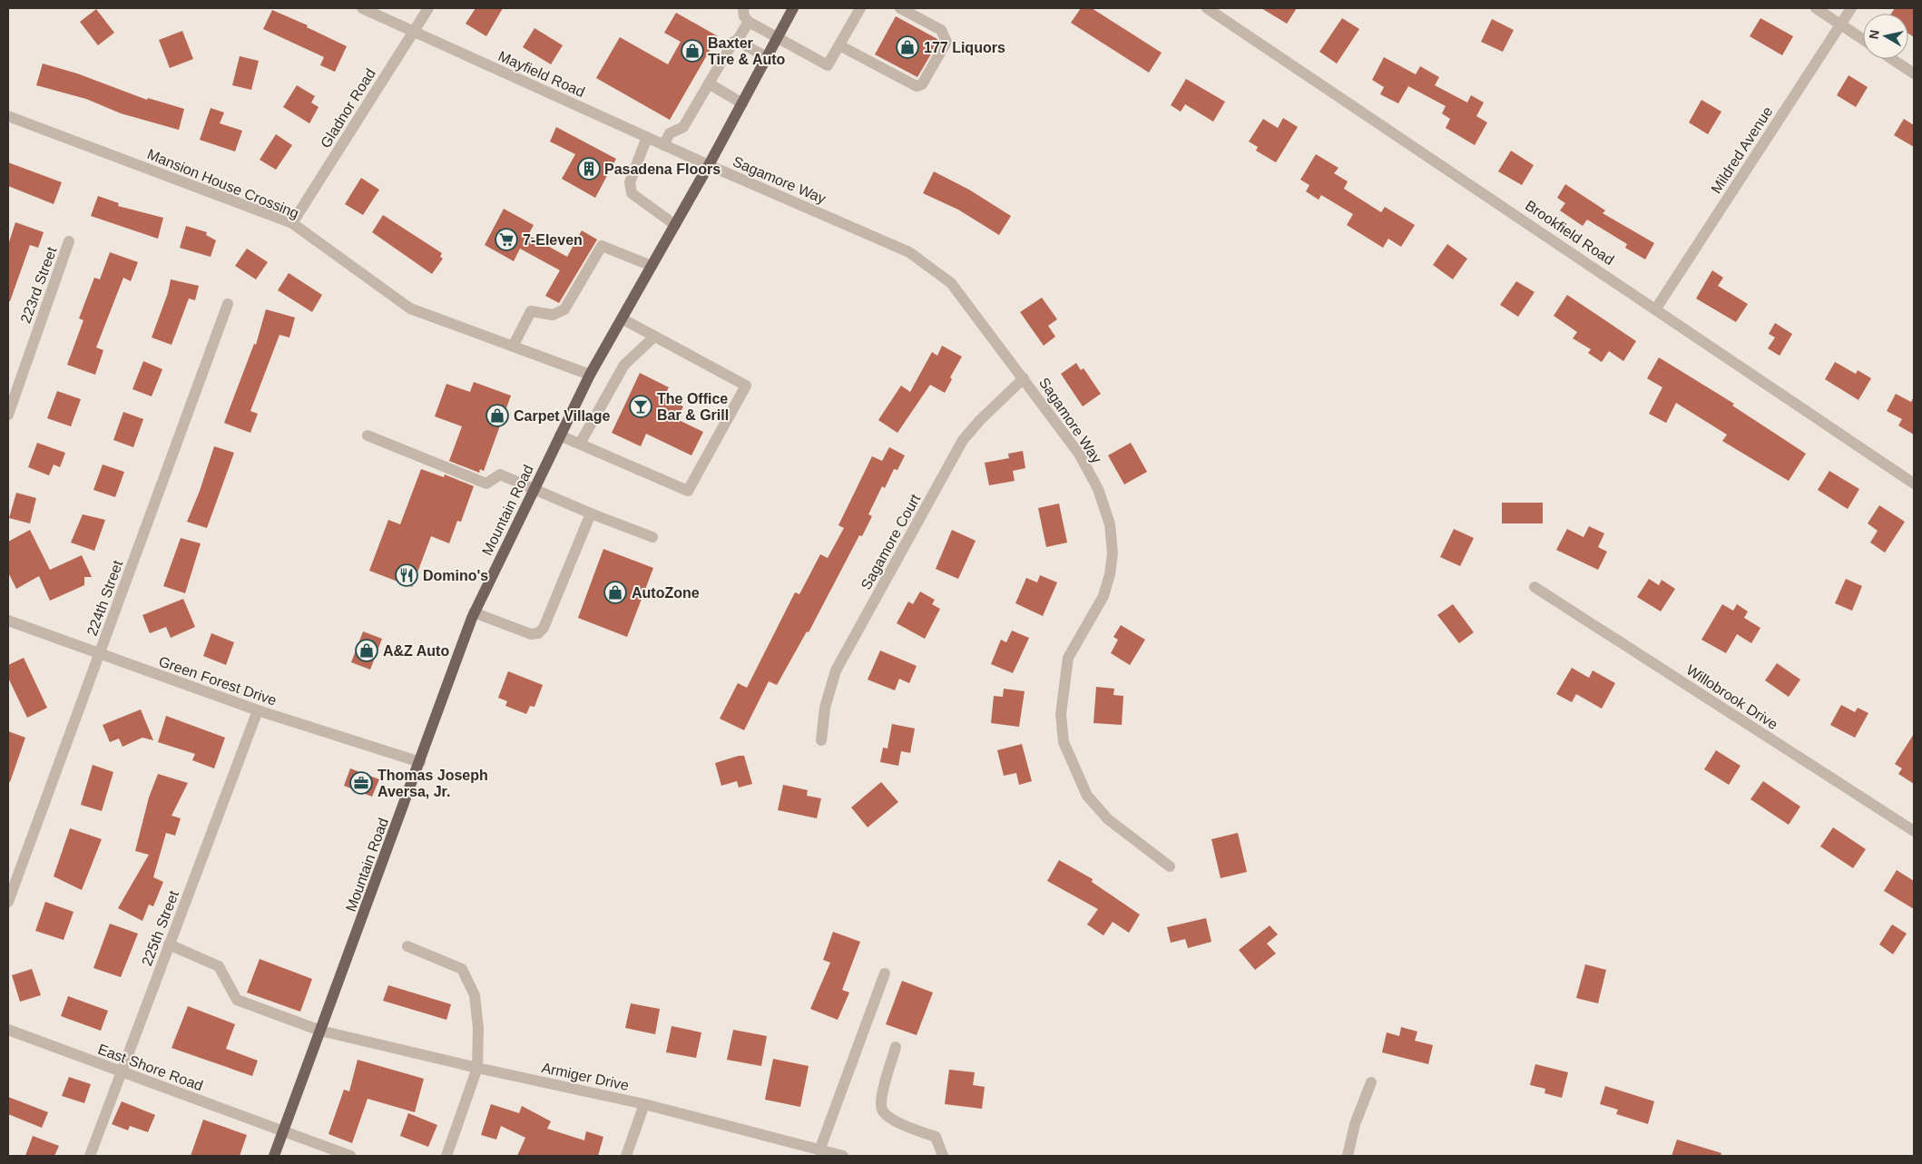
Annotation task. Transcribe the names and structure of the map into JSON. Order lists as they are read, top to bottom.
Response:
{
  "streets": {
    "main road": ["Mountain Road"],
    "street": [
      "Mayfield Road",
      "Gladnor Road",
      "Mildred Avenue",
      "Sagamore Way",
      "Mansion House Crossing",
      "Brookfield Road",
      "223rd Street",
      "Sagamore Court",
      "224th Street",
      "Green Forest Drive",
      "Willobrook Drive",
      "225th Street",
      "East Shore Road",
      "Armiger Drive"
    ]
  },
  "crossings": [
    ["Mayfield Road", "Gladnor Road"],
    ["Mayfield Road", "Sagamore Way"],
    ["Mayfield Road", "Mountain Road"],
    ["Gladnor Road", "Mansion House Crossing"],
    ["Mildred Avenue", "Brookfield Road"],
    ["Sagamore Way", "Mountain Road"],
    ["Sagamore Way", "Sagamore Court"],
    ["Mansion House Crossing", "Mountain Road"],
    ["Mountain Road", "Green Forest Drive"],
    ["Mountain Road", "East Shore Road"],
    ["Mountain Road", "Armiger Drive"],
    ["224th Street", "Green Forest Drive"],
    ["Green Forest Drive", "225th Street"],
    ["225th Street", "East Shore Road"],
    ["225th Street", "Armiger Drive"]
  ],
  "places": {
    "shop": [
      "177 Liquors",
      "Baxter Tire & Auto",
      "Carpet Village",
      "AutoZone",
      "A&Z Auto"
    ],
    "building": ["Pasadena Floors"],
    "supermarket": ["7-Eleven"],
    "bar": ["The Office Bar & Grill"],
    "restaurant": ["Domino's"],
    "office": ["Thomas Joseph Aversa, Jr."]
  },
  "north": "left"
}
